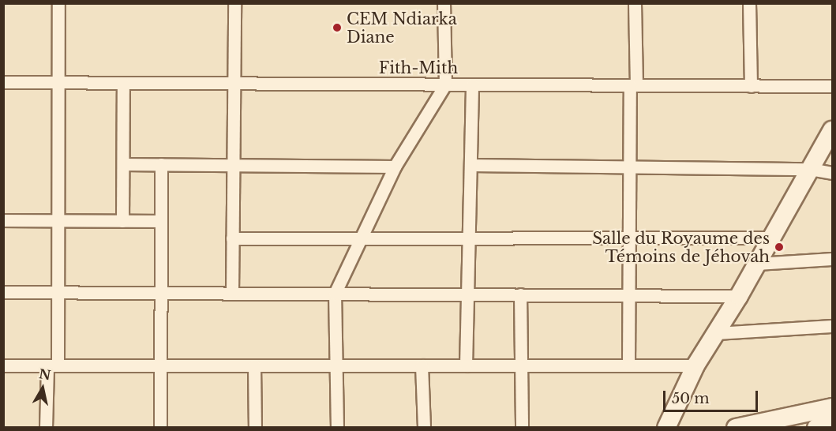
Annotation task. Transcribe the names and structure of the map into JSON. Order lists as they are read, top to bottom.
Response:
{
  "streets": {
    "street": ["Fith-Mith"]
  },
  "places": ["CEM Ndiarka Diane", "Salle du Royaume des Témoins de Jéhovah"],
  "scale_bar": "50 m",
  "north": "top"
}
